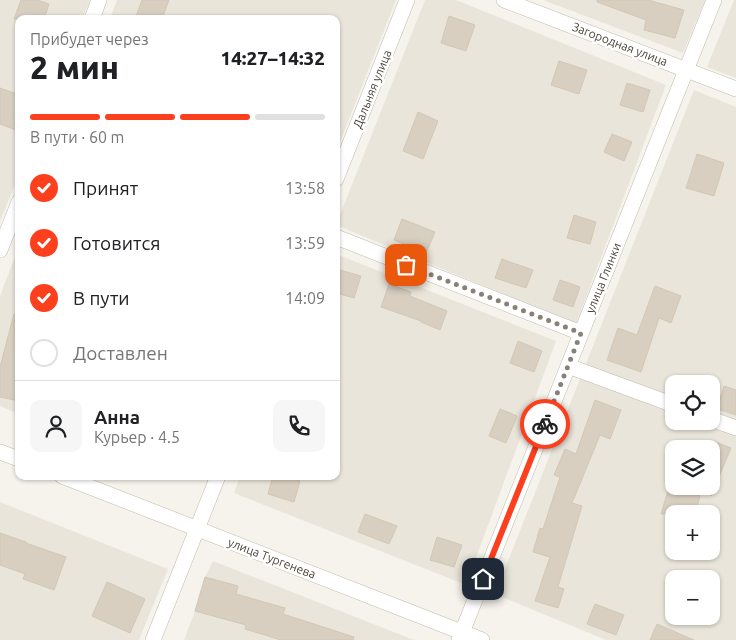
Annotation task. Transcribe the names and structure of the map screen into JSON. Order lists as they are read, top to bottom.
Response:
{
  "streets": {
    "street": [
      "Загородная улица",
      "Дальняя улица",
      "улица Глинки",
      "улица Тургенева"
    ]
  },
  "crossings": [
    ["Загородная улица", "улица Глинки"],
    ["улица Глинки", "улица Тургенева"]
  ],
  "page": {
    "heading": ["2 мин", "Прибудет через", "14:27–14:32"],
    "panel": ["Анна", "Курьер · 4.5"],
    "bar": "В пути · 60 m",
    "list": [
      ["Принят", "13:58"],
      ["Готовится", "13:59"],
      ["В пути", "14:09"],
      "Доставлен"
    ],
    "map_buttons": ["+", "−"]
  }
}
